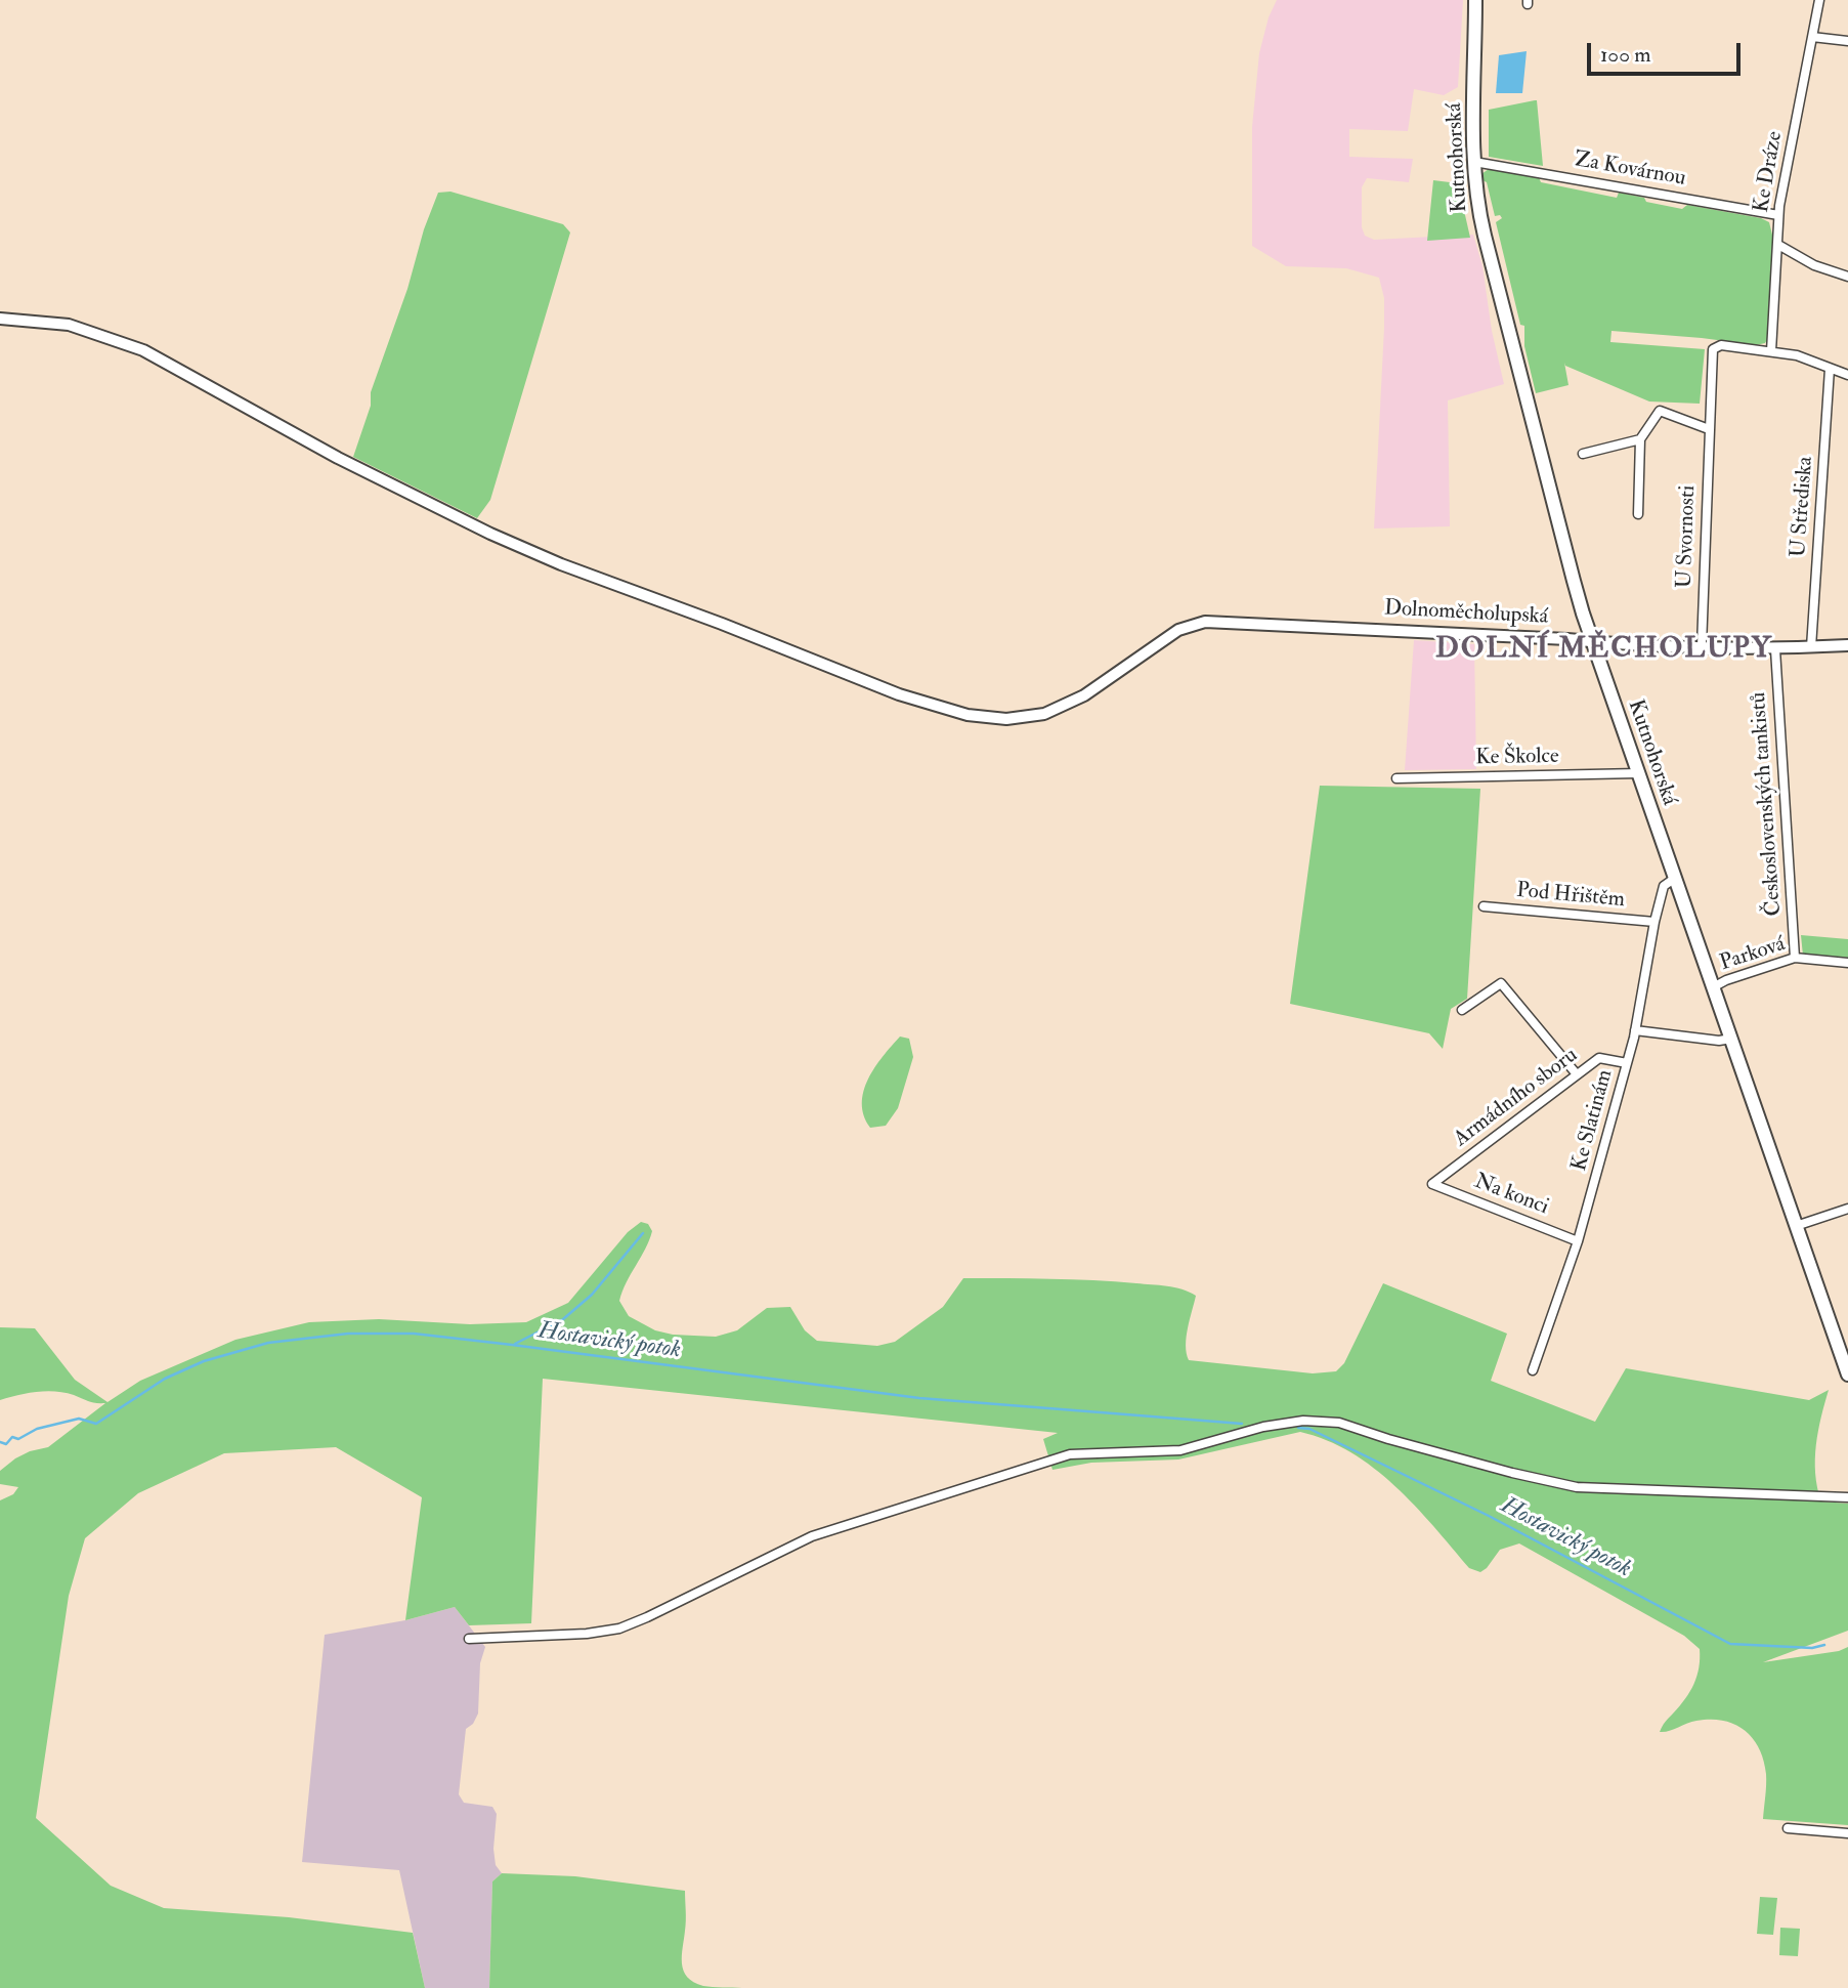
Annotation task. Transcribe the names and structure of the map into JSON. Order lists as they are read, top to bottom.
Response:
{
  "streets": {
    "main road": ["Kutnohorská"],
    "street": [
      "Za Kovárnou",
      "Ke Dráze",
      "U Střediska",
      "U Svornosti",
      "Dolnoměcholupská",
      "Ke Školce",
      "Československých tankistů",
      "Pod Hřištěm",
      "Parková",
      "Armádního sboru",
      "Ke Slatinám",
      "Na konci"
    ]
  },
  "crossings": [
    ["Kutnohorská", "Za Kovárnou"],
    ["Kutnohorská", "Dolnoměcholupská"],
    ["Kutnohorská", "Ke Školce"],
    ["Kutnohorská", "Parková"],
    ["Kutnohorská", "Ke Slatinám"],
    ["Za Kovárnou", "Ke Dráze"],
    ["Ke Dráze", "U Svornosti"],
    ["U Střediska", "Dolnoměcholupská"],
    ["U Svornosti", "Dolnoměcholupská"],
    ["Dolnoměcholupská", "Československých tankistů"],
    ["Československých tankistů", "Parková"],
    ["Pod Hřištěm", "Ke Slatinám"],
    ["Armádního sboru", "Ke Slatinám"],
    ["Armádního sboru", "Na konci"],
    ["Ke Slatinám", "Na konci"]
  ],
  "districts": ["DOLNÍ MĚCHOLUPY"],
  "water": ["Hostavický potok"],
  "scale_bar": "100 m"
}
